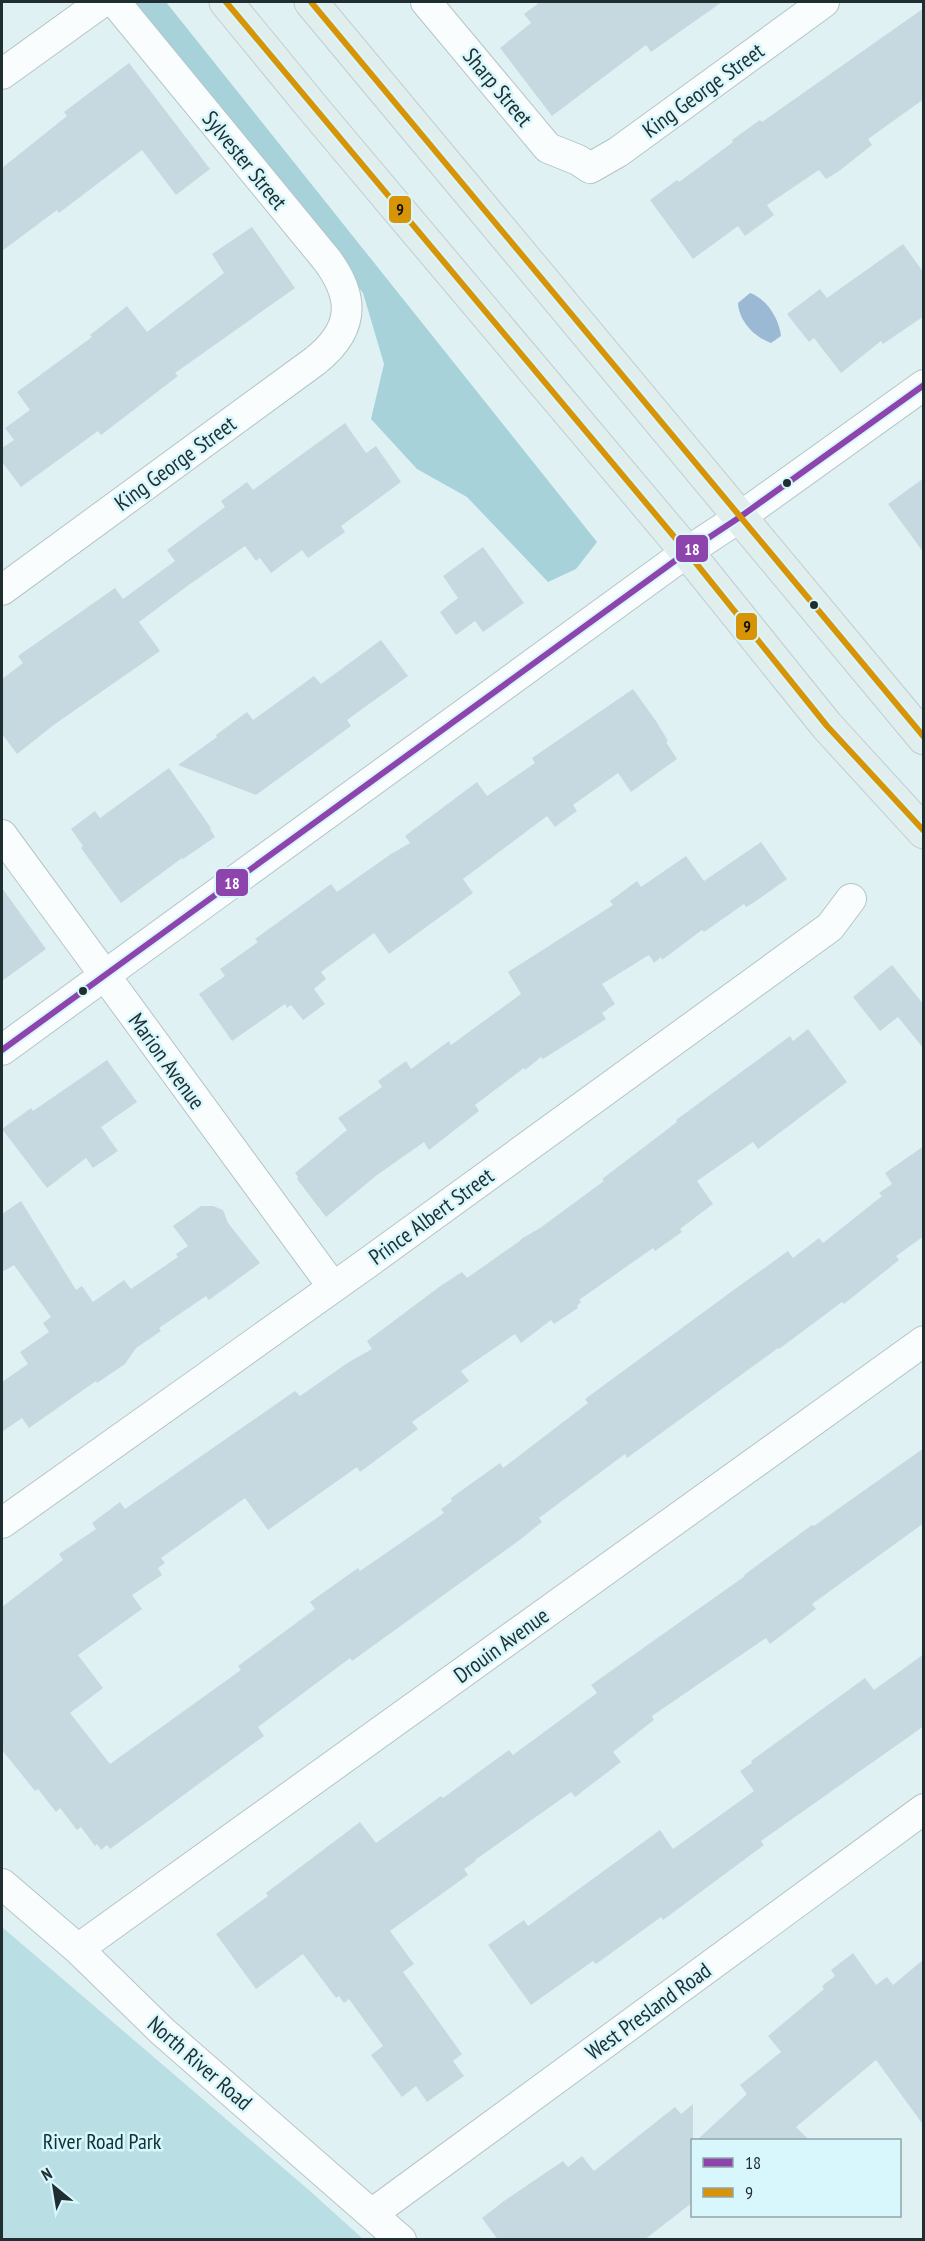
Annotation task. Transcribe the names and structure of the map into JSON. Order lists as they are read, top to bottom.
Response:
{
  "streets": {
    "street": [
      "Sharp Street",
      "King George Street",
      "Sylvester Street",
      "Marion Avenue",
      "Prince Albert Street",
      "Drouin Avenue",
      "West Presland Road",
      "North River Road"
    ]
  },
  "crossings": [
    ["Sharp Street", "King George Street"],
    ["King George Street", "Sylvester Street"],
    ["Marion Avenue", "Prince Albert Street"],
    ["Drouin Avenue", "North River Road"],
    ["West Presland Road", "North River Road"]
  ],
  "parks": ["River Road Park"],
  "lines": ["transit line 9", "transit line 18"],
  "legend": ["18", "9"],
  "north": "top left"
}
